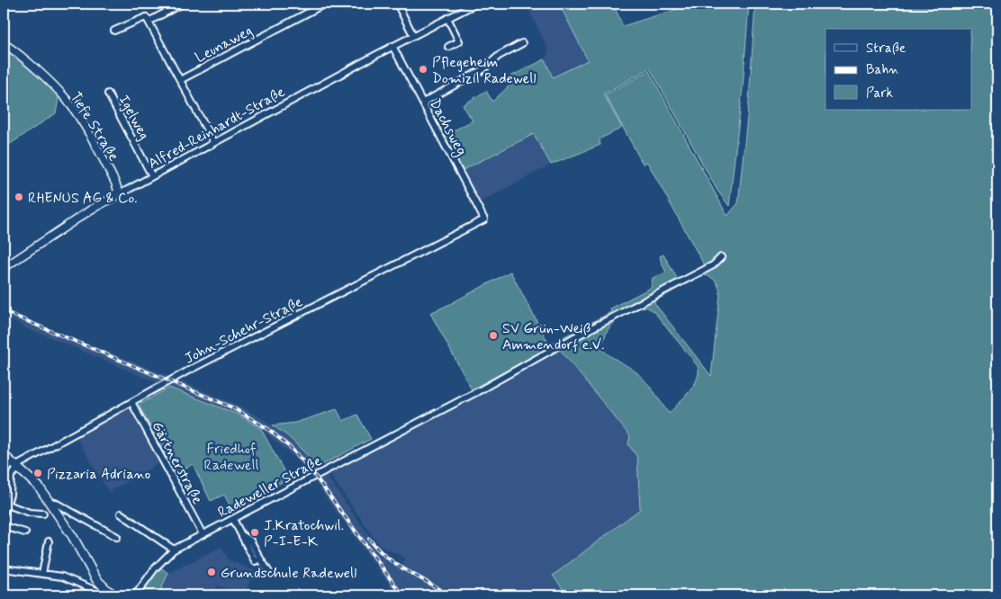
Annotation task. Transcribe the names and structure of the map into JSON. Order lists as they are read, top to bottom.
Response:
{
  "streets": {
    "street": [
      "Leunaweg",
      "Igelweg",
      "Tiefe Straße",
      "Alfred-Reinhardt-Straße",
      "Dachsweg",
      "John-Schehr-Straße",
      "Gärtnerstraße",
      "Radeweller Straße"
    ]
  },
  "crossings": [
    ["Igelweg", "Alfred-Reinhardt-Straße"],
    ["Tiefe Straße", "Alfred-Reinhardt-Straße"],
    ["Alfred-Reinhardt-Straße", "Dachsweg"],
    ["Dachsweg", "John-Schehr-Straße"],
    ["John-Schehr-Straße", "Gärtnerstraße"],
    ["Gärtnerstraße", "Radeweller Straße"]
  ],
  "parks": ["Friedhof Radewell"],
  "places": [
    "Pflegeheim Domizil Radewell",
    "RHENUS AG & Co.",
    "SV Grün-Weiß Ammendorf e.V.",
    "Pizzaria Adriano",
    "J.Kratochwil. P-I-E-K",
    "Grundschule Radewell"
  ],
  "legend": ["Straße", "Bahn", "Park"]
}
